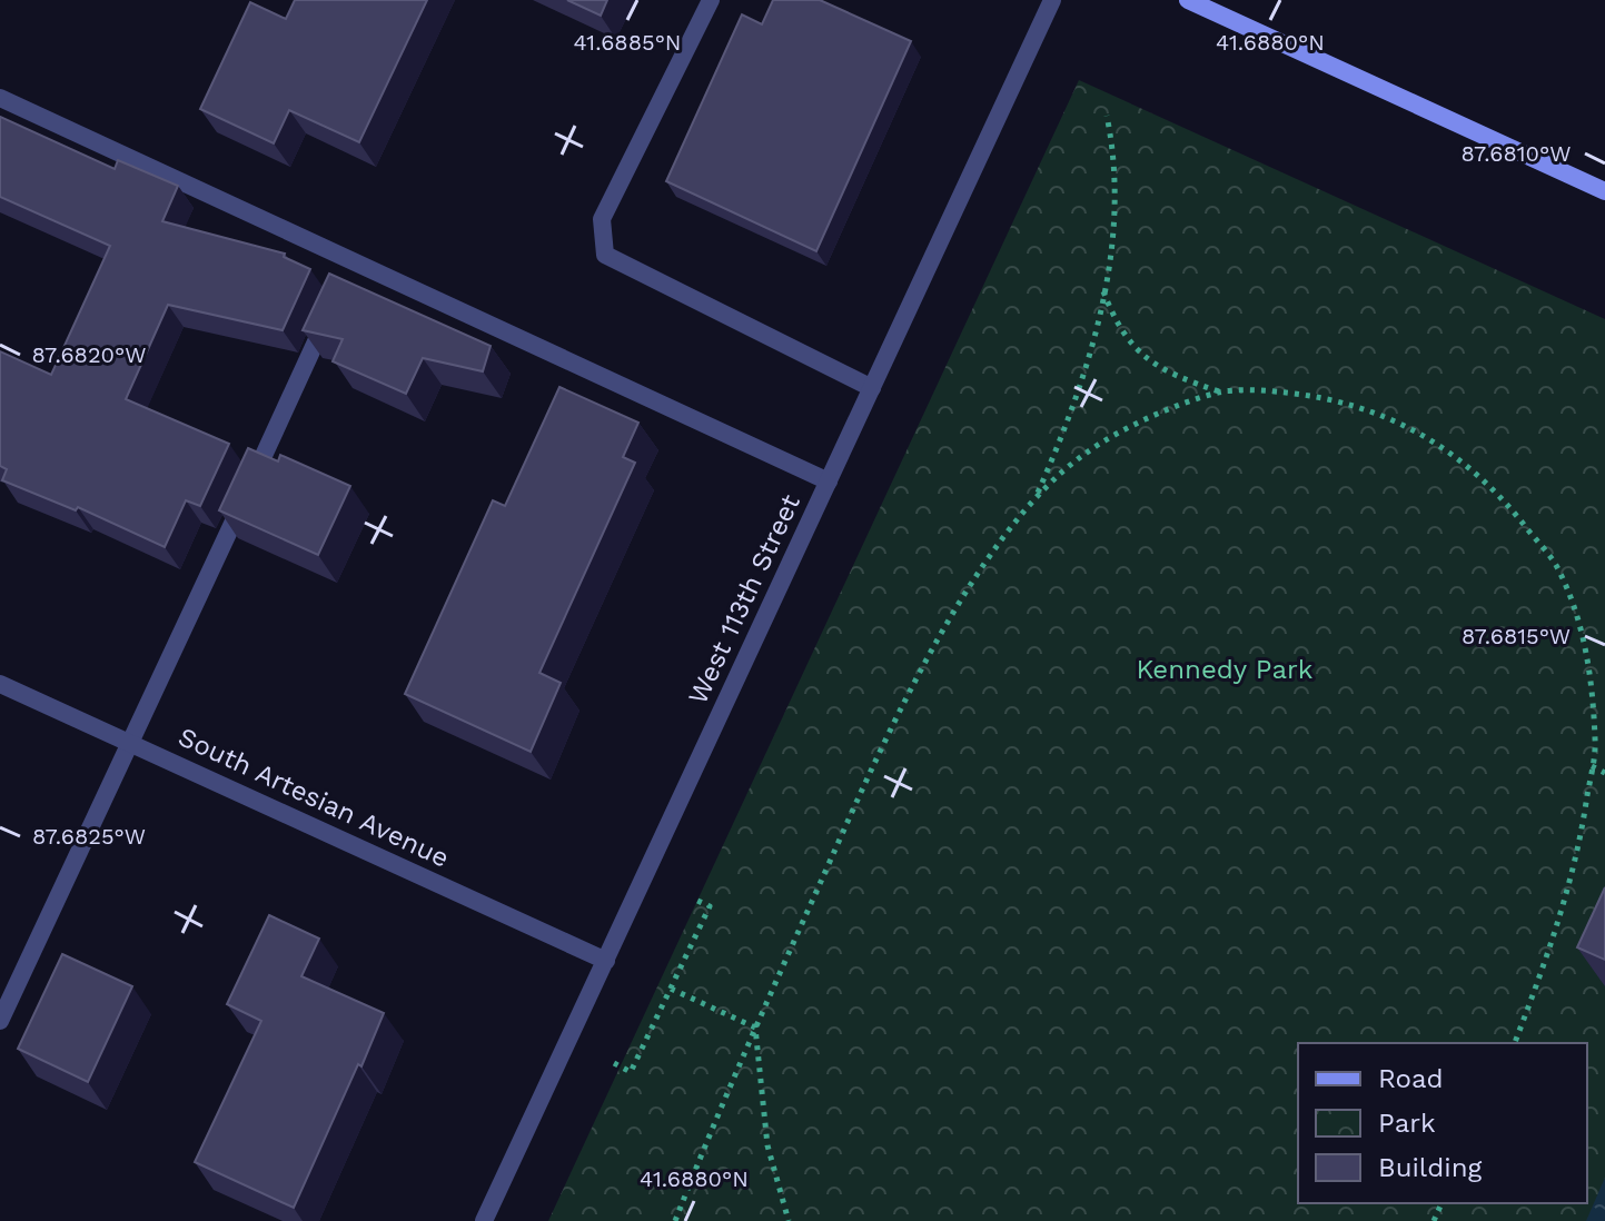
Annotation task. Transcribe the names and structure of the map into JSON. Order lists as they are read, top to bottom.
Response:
{
  "streets": {
    "street": ["West 113th Street", "South Artesian Avenue"]
  },
  "crossings": [
    ["West 113th Street", "South Artesian Avenue"]
  ],
  "parks": ["Kennedy Park"],
  "legend": ["Road", "Park", "Building"],
  "coordinates": [
    "41.6885°N",
    "41.6880°N",
    "87.6810°W",
    "87.6820°W",
    "87.6815°W",
    "87.6825°W"
  ]
}
